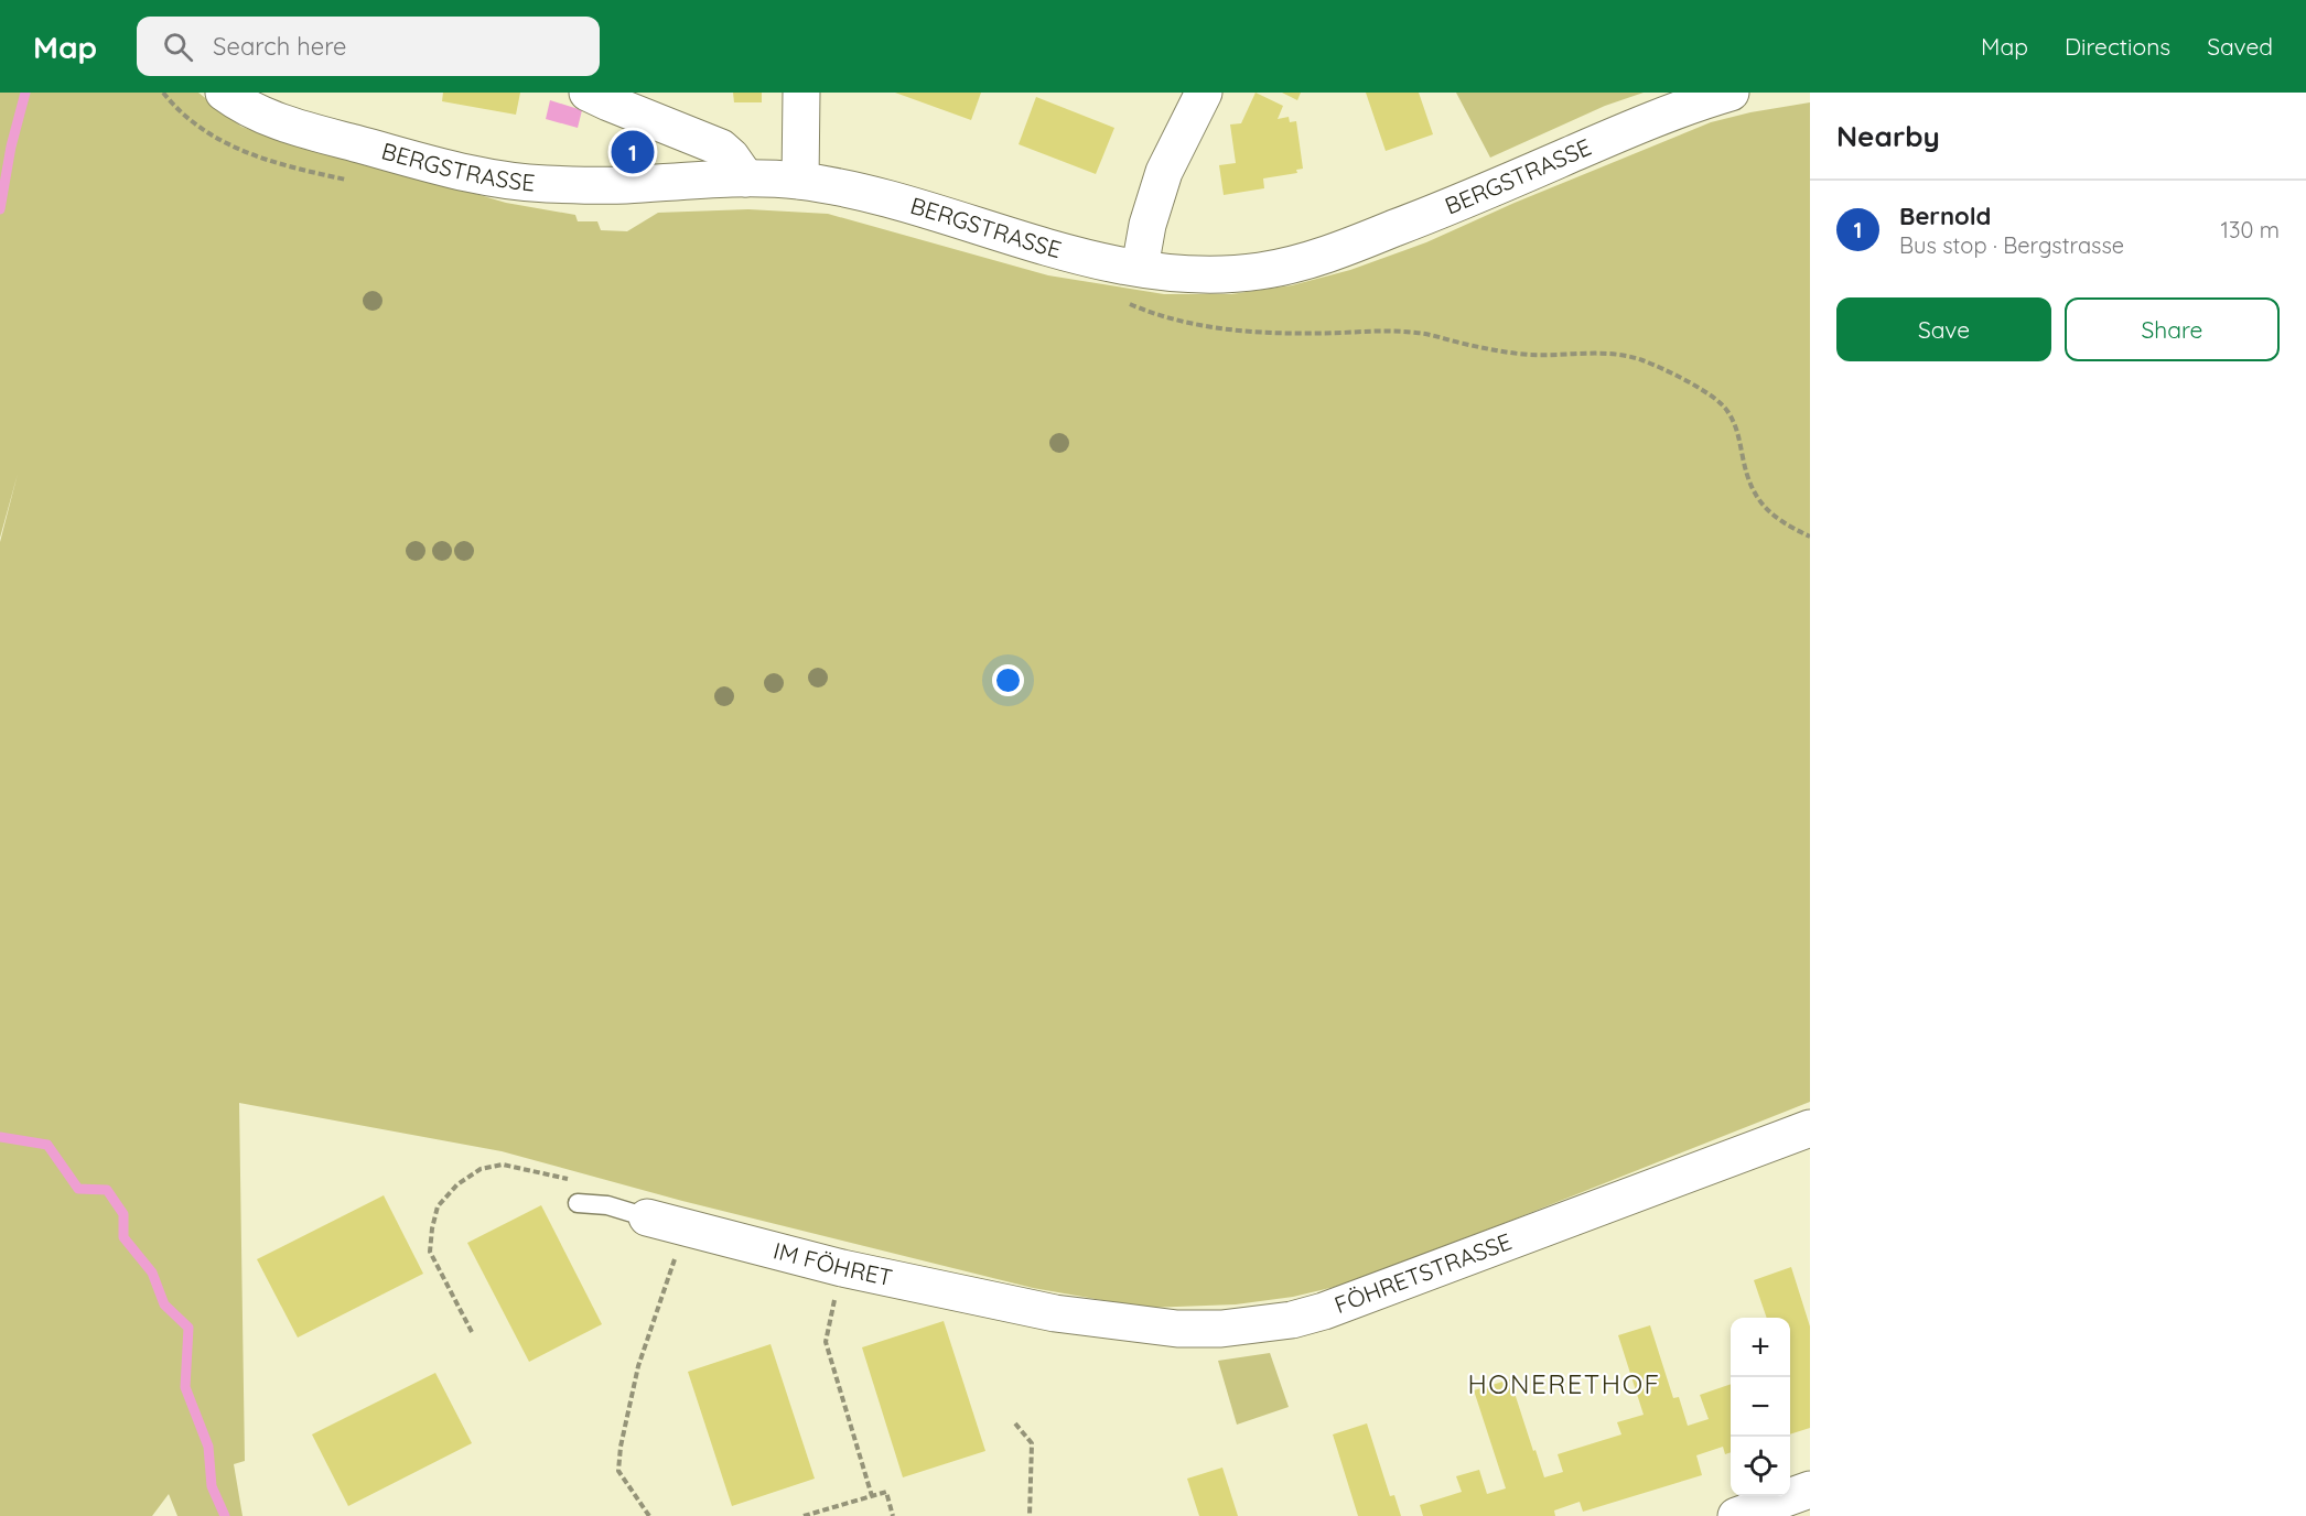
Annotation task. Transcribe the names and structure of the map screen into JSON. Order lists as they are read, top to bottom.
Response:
{
  "streets": {
    "street": ["BERGSTRASSE", "IM FÖHRET", "FÖHRETSTRASSE"]
  },
  "crossings": [
    ["IM FÖHRET", "FÖHRETSTRASSE"]
  ],
  "districts": ["HONERETHOF"],
  "page": {
    "header": "Map",
    "search": "Search here",
    "nav": ["Map", "Directions", "Saved"],
    "heading": "Nearby",
    "pins": "1",
    "list": [
      {
        "mark": "1",
        "name": "Bernold",
        "note": "Bus stop · Bergstrasse",
        "value": "130 m"
      }
    ],
    "buttons": ["Save", "Share"],
    "map_buttons": ["+", "−"]
  }
}
